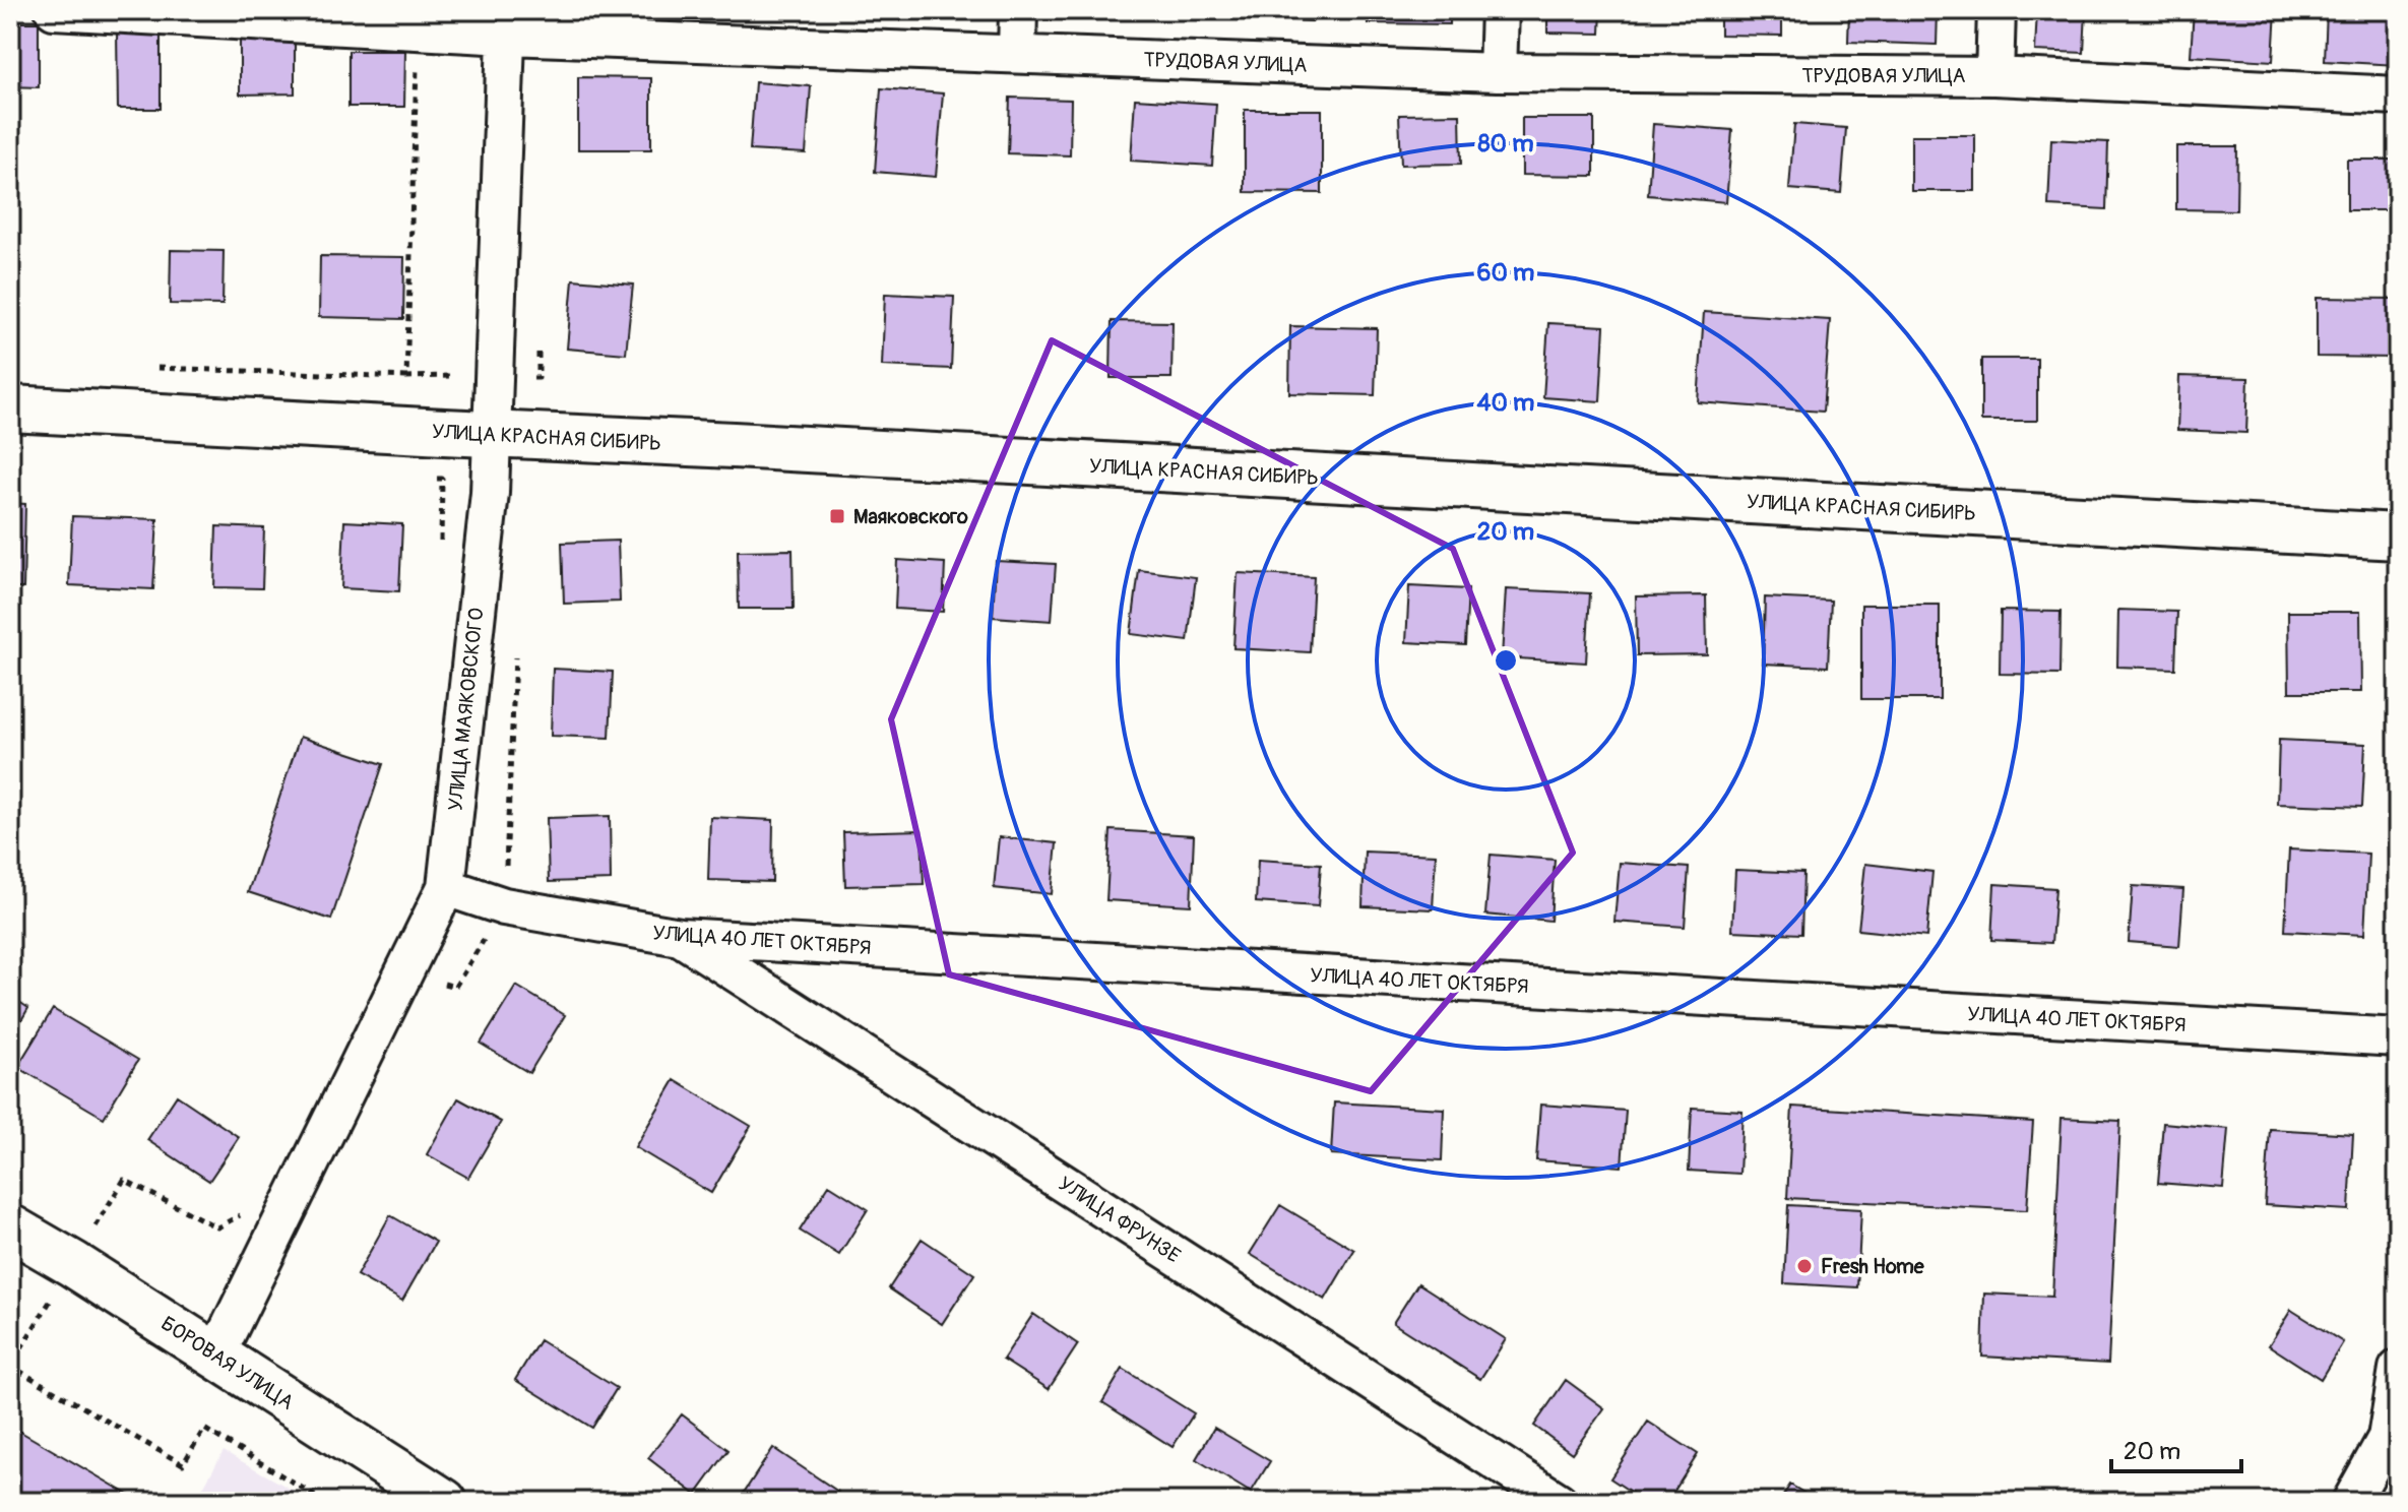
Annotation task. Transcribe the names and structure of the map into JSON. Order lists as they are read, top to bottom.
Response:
{
  "streets": {
    "main road": ["УЛИЦА КРАСНАЯ СИБИРЬ", "БОРОВАЯ УЛИЦА"],
    "street": [
      "ТРУДОВАЯ УЛИЦА",
      "УЛИЦА МАЯКОВСКОГО",
      "УЛИЦА 40 ЛЕТ ОКТЯБРЯ",
      "УЛИЦА ФРУНЗЕ"
    ]
  },
  "crossings": [
    ["ТРУДОВАЯ УЛИЦА", "УЛИЦА МАЯКОВСКОГО"],
    ["УЛИЦА КРАСНАЯ СИБИРЬ", "УЛИЦА МАЯКОВСКОГО"],
    ["УЛИЦА МАЯКОВСКОГО", "УЛИЦА 40 ЛЕТ ОКТЯБРЯ"],
    ["УЛИЦА МАЯКОВСКОГО", "БОРОВАЯ УЛИЦА"],
    ["УЛИЦА 40 ЛЕТ ОКТЯБРЯ", "УЛИЦА ФРУНЗЕ"]
  ],
  "places": {
    "transit": ["Маяковского"],
    "other": ["Fresh Home"]
  },
  "scale_bar": "20 m",
  "rings": [
    "80 m",
    "60 m",
    "40 m",
    "20 m"
  ]
}
